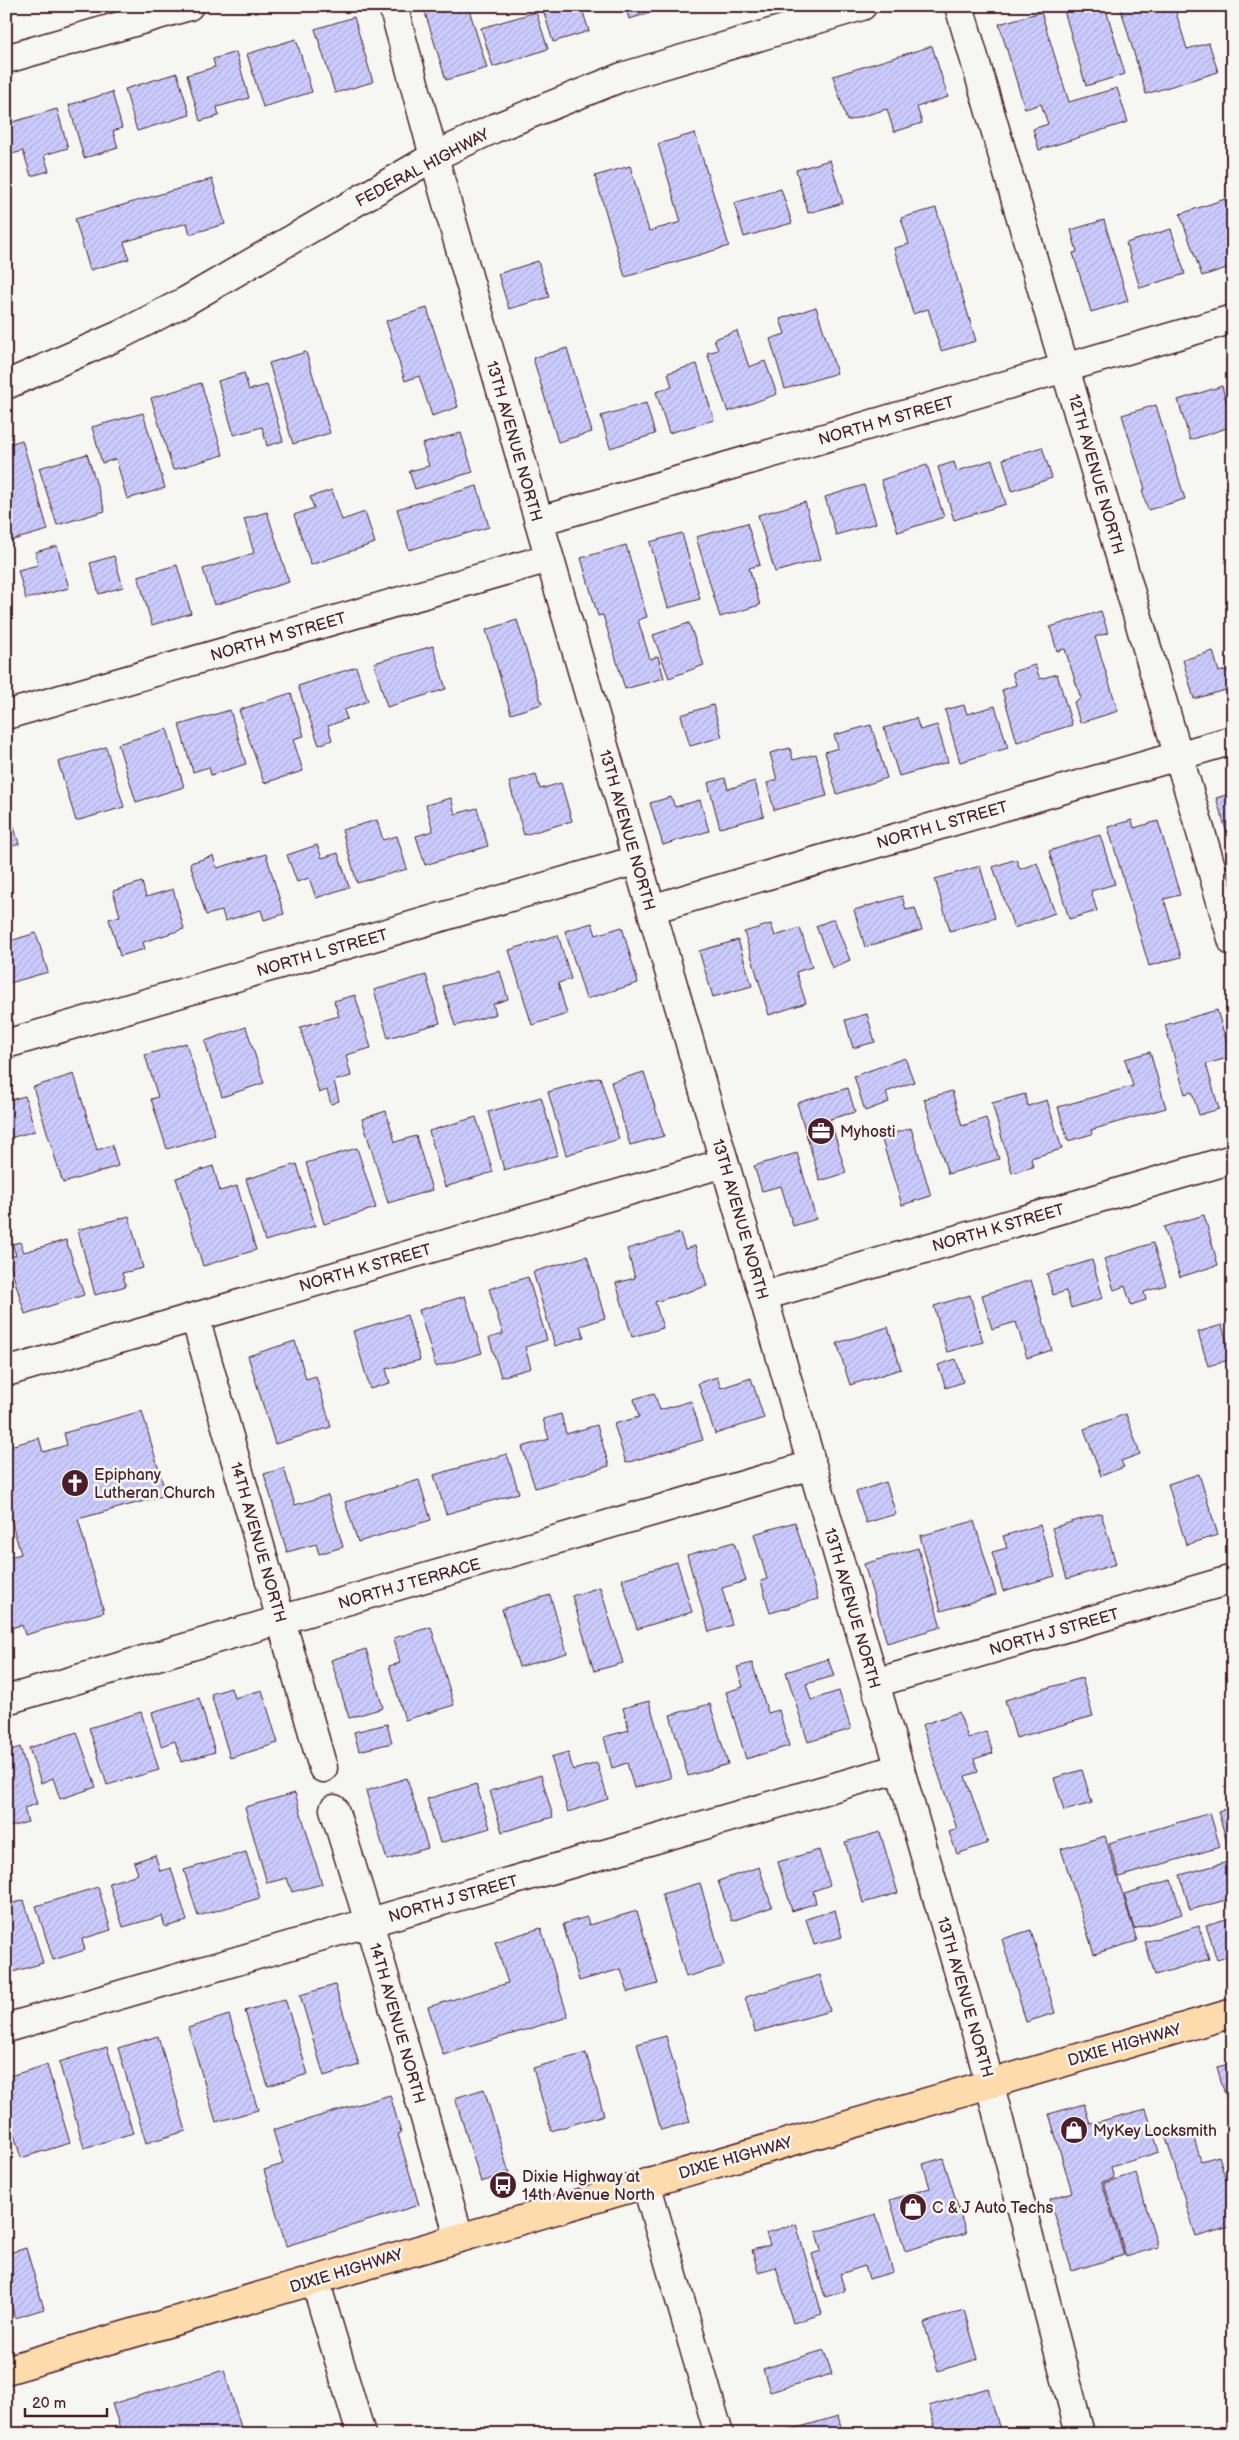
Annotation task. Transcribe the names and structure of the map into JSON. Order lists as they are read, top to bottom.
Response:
{
  "streets": {
    "main road": ["DIXIE HIGHWAY"],
    "street": [
      "FEDERAL HIGHWAY",
      "NORTH M STREET",
      "13TH AVENUE NORTH",
      "12TH AVENUE NORTH",
      "NORTH L STREET",
      "NORTH K STREET",
      "14TH AVENUE NORTH",
      "NORTH J TERRACE",
      "NORTH J STREET"
    ]
  },
  "crossings": [
    ["FEDERAL HIGHWAY", "13TH AVENUE NORTH"],
    ["NORTH M STREET", "13TH AVENUE NORTH"],
    ["NORTH M STREET", "12TH AVENUE NORTH"],
    ["13TH AVENUE NORTH", "NORTH L STREET"],
    ["13TH AVENUE NORTH", "NORTH K STREET"],
    ["13TH AVENUE NORTH", "NORTH J TERRACE"],
    ["13TH AVENUE NORTH", "NORTH J STREET"],
    ["13TH AVENUE NORTH", "DIXIE HIGHWAY"],
    ["12TH AVENUE NORTH", "NORTH L STREET"],
    ["NORTH K STREET", "14TH AVENUE NORTH"],
    ["14TH AVENUE NORTH", "NORTH J TERRACE"],
    ["14TH AVENUE NORTH", "NORTH J STREET"],
    ["14TH AVENUE NORTH", "DIXIE HIGHWAY"]
  ],
  "places": {
    "office": ["Myhosti"],
    "church": ["Epiphany Lutheran Church"],
    "shop": ["MyKey Locksmith", "C & J Auto Techs"],
    "bus stop": ["Dixie Highway at 14th Avenue North"]
  },
  "scale_bar": "20 m"
}
